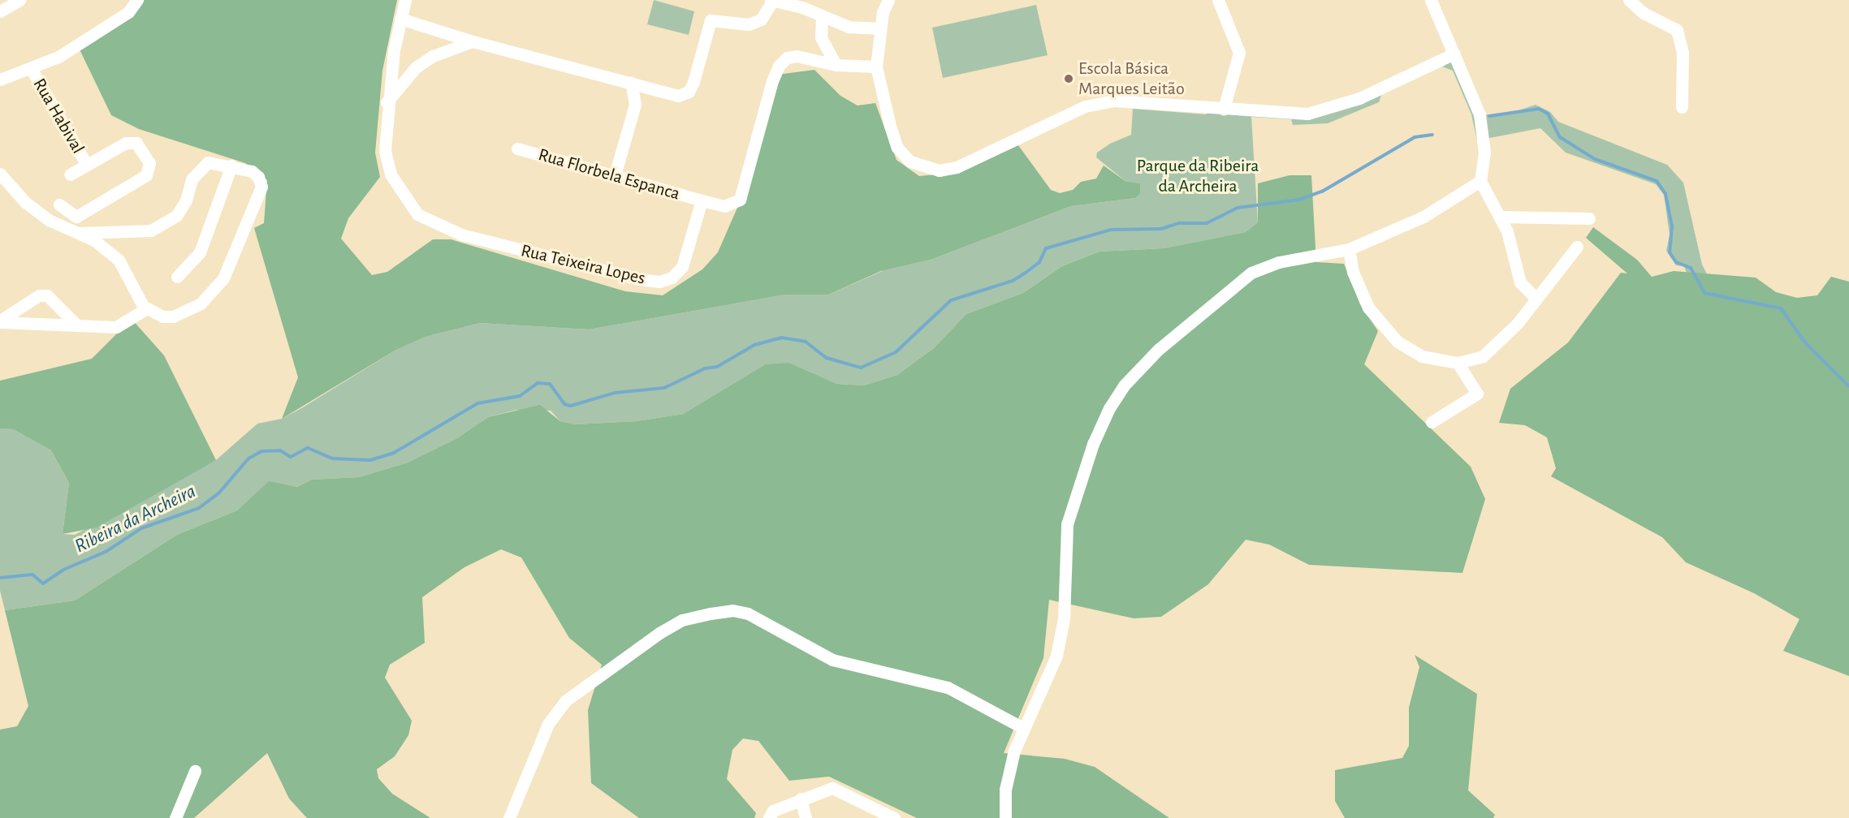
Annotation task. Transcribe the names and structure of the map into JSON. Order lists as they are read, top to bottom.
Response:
{
  "streets": {
    "street": ["Rua Habival", "Rua Florbela Espanca", "Rua Teixeira Lopes"]
  },
  "crossings": [
    ["Rua Florbela Espanca", "Rua Teixeira Lopes"]
  ],
  "water": ["Ribeira da Archeira"],
  "parks": ["Parque da Ribeira da Archeira"],
  "places": ["Escola Básica Marques Leitão"]
}
